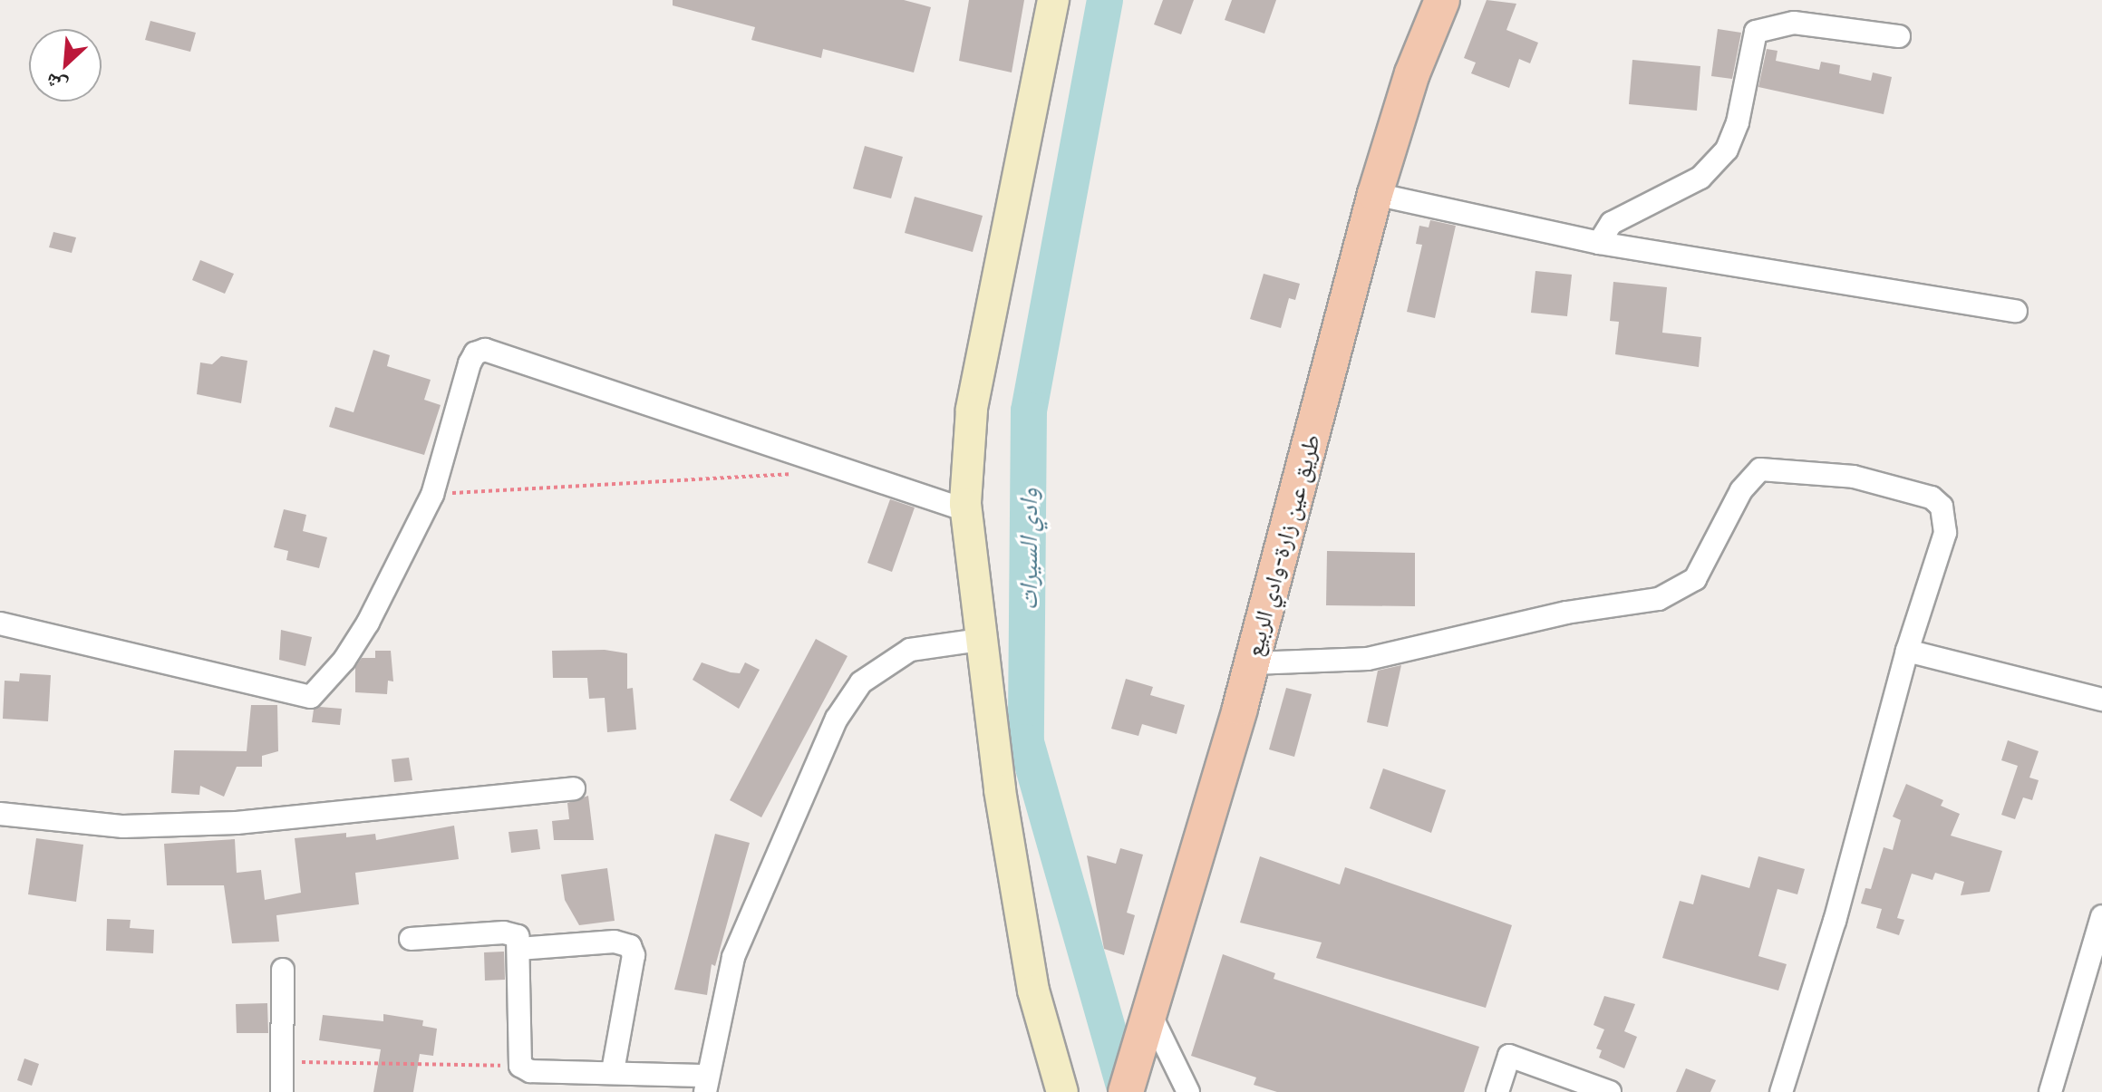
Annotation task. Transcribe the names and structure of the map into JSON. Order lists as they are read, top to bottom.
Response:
{
  "streets": {
    "main road": ["طريق عين زارة-وادي الربيع"]
  },
  "water": ["وادي السيرات"],
  "north": "bottom left"
}
